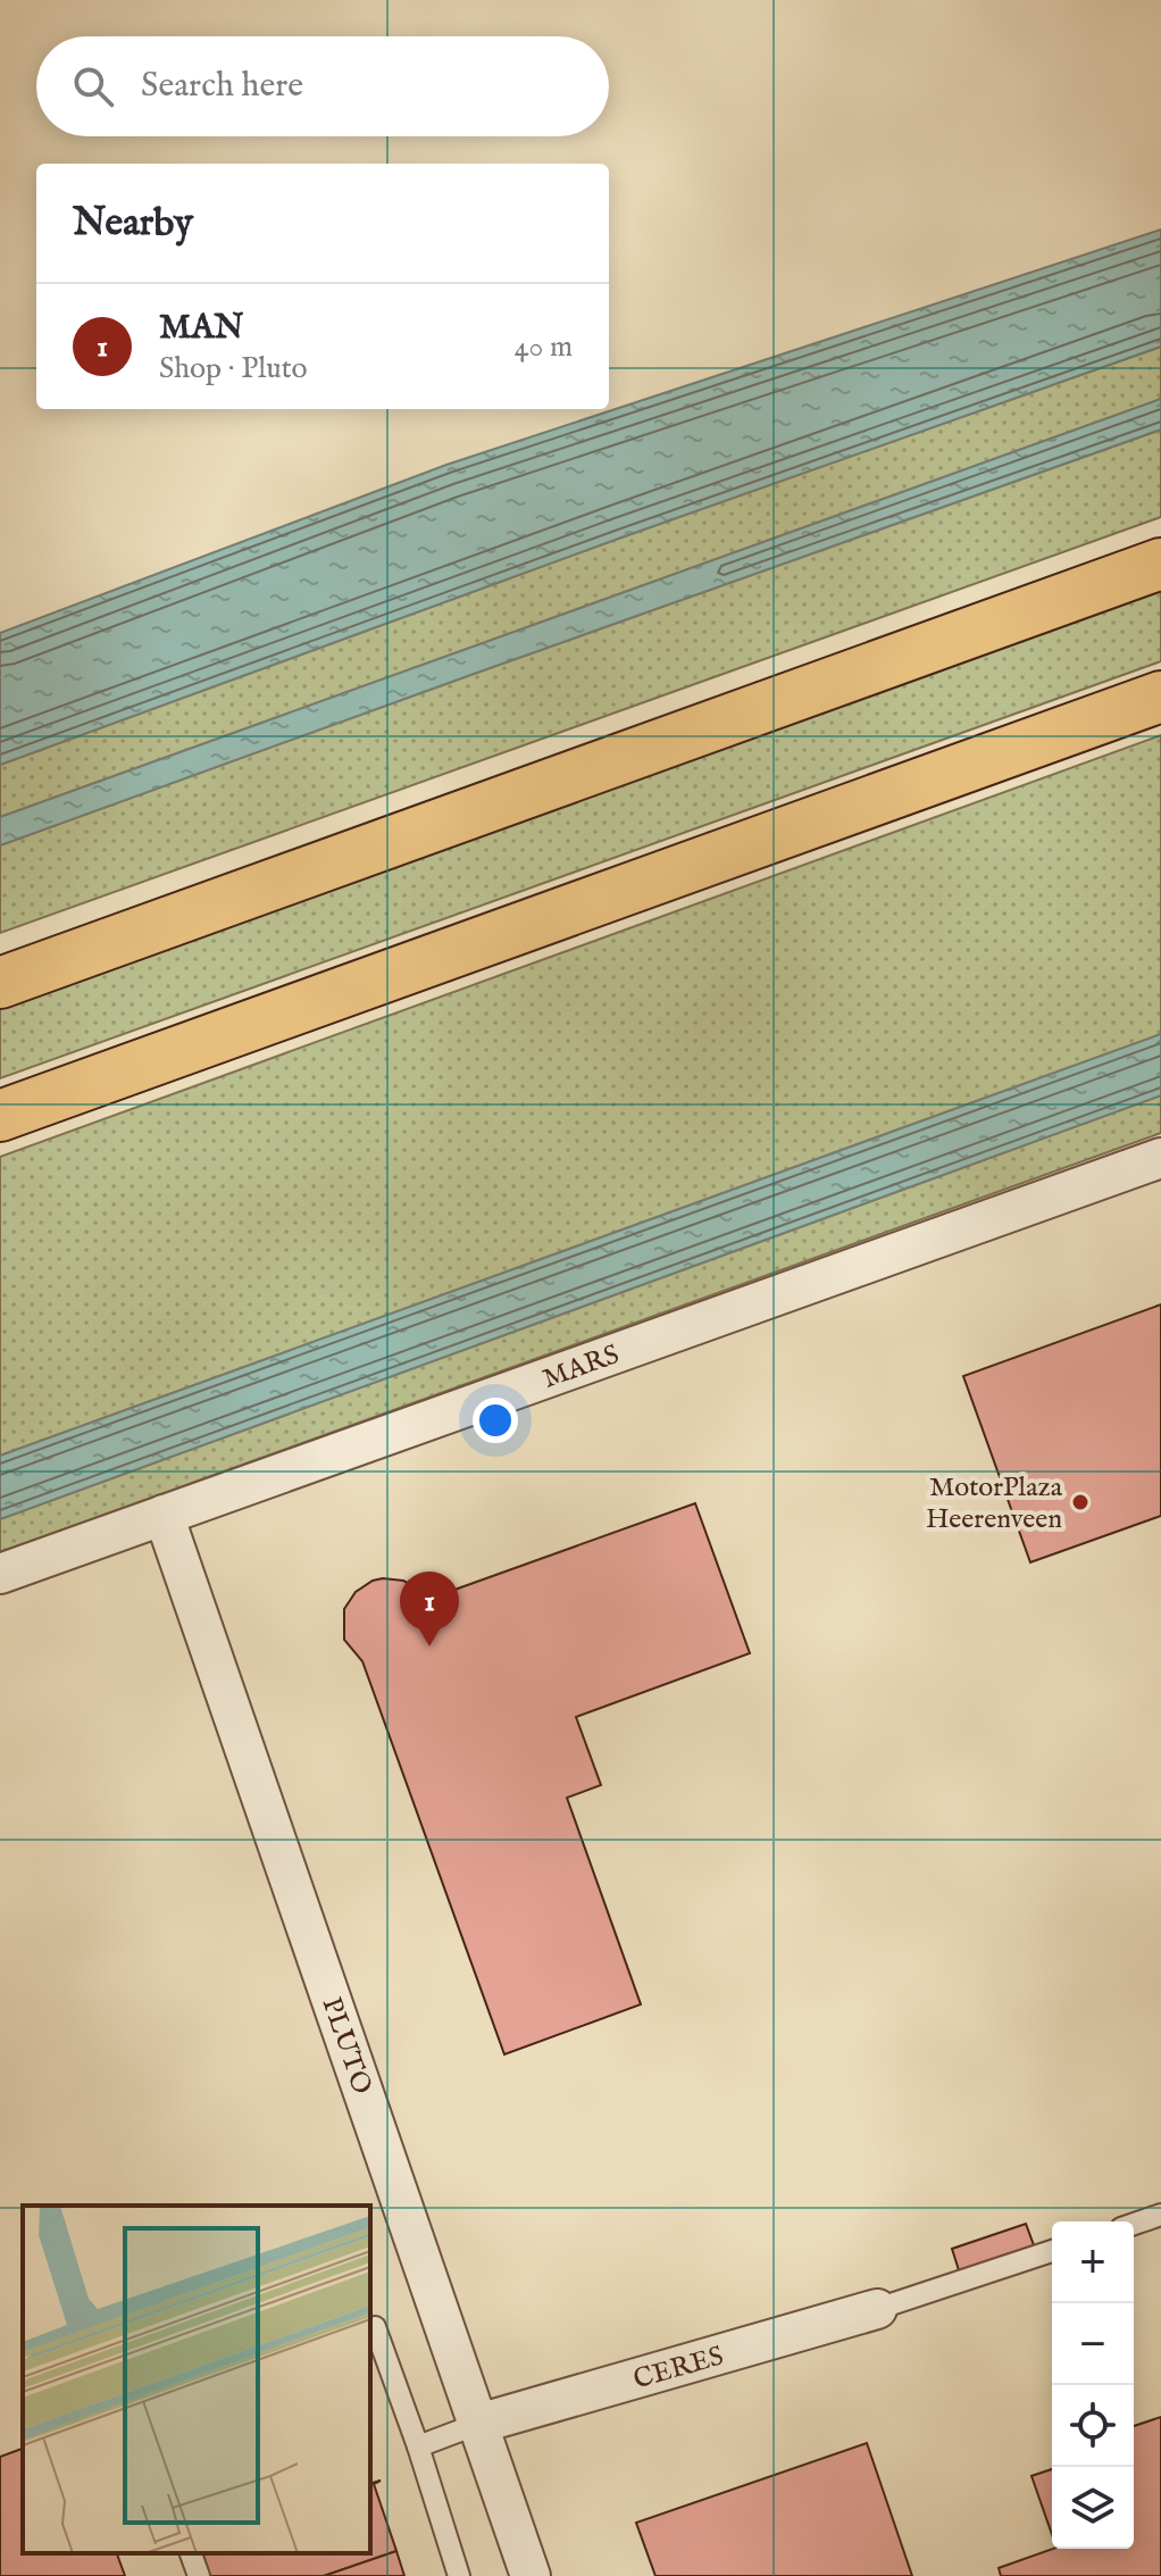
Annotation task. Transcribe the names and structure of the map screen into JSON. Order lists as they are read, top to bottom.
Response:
{
  "streets": {
    "street": ["MARS", "PLUTO", "CERES"]
  },
  "crossings": [
    ["MARS", "PLUTO"],
    ["PLUTO", "CERES"]
  ],
  "places": ["MotorPlaza Heerenveen"],
  "page": {
    "search": "Search here",
    "heading": "Nearby",
    "list": [
      {
        "mark": "1",
        "name": "MAN",
        "note": "Shop · Pluto",
        "value": "40 m"
      }
    ],
    "pins": "1",
    "map_buttons": ["+", "−"]
  }
}
